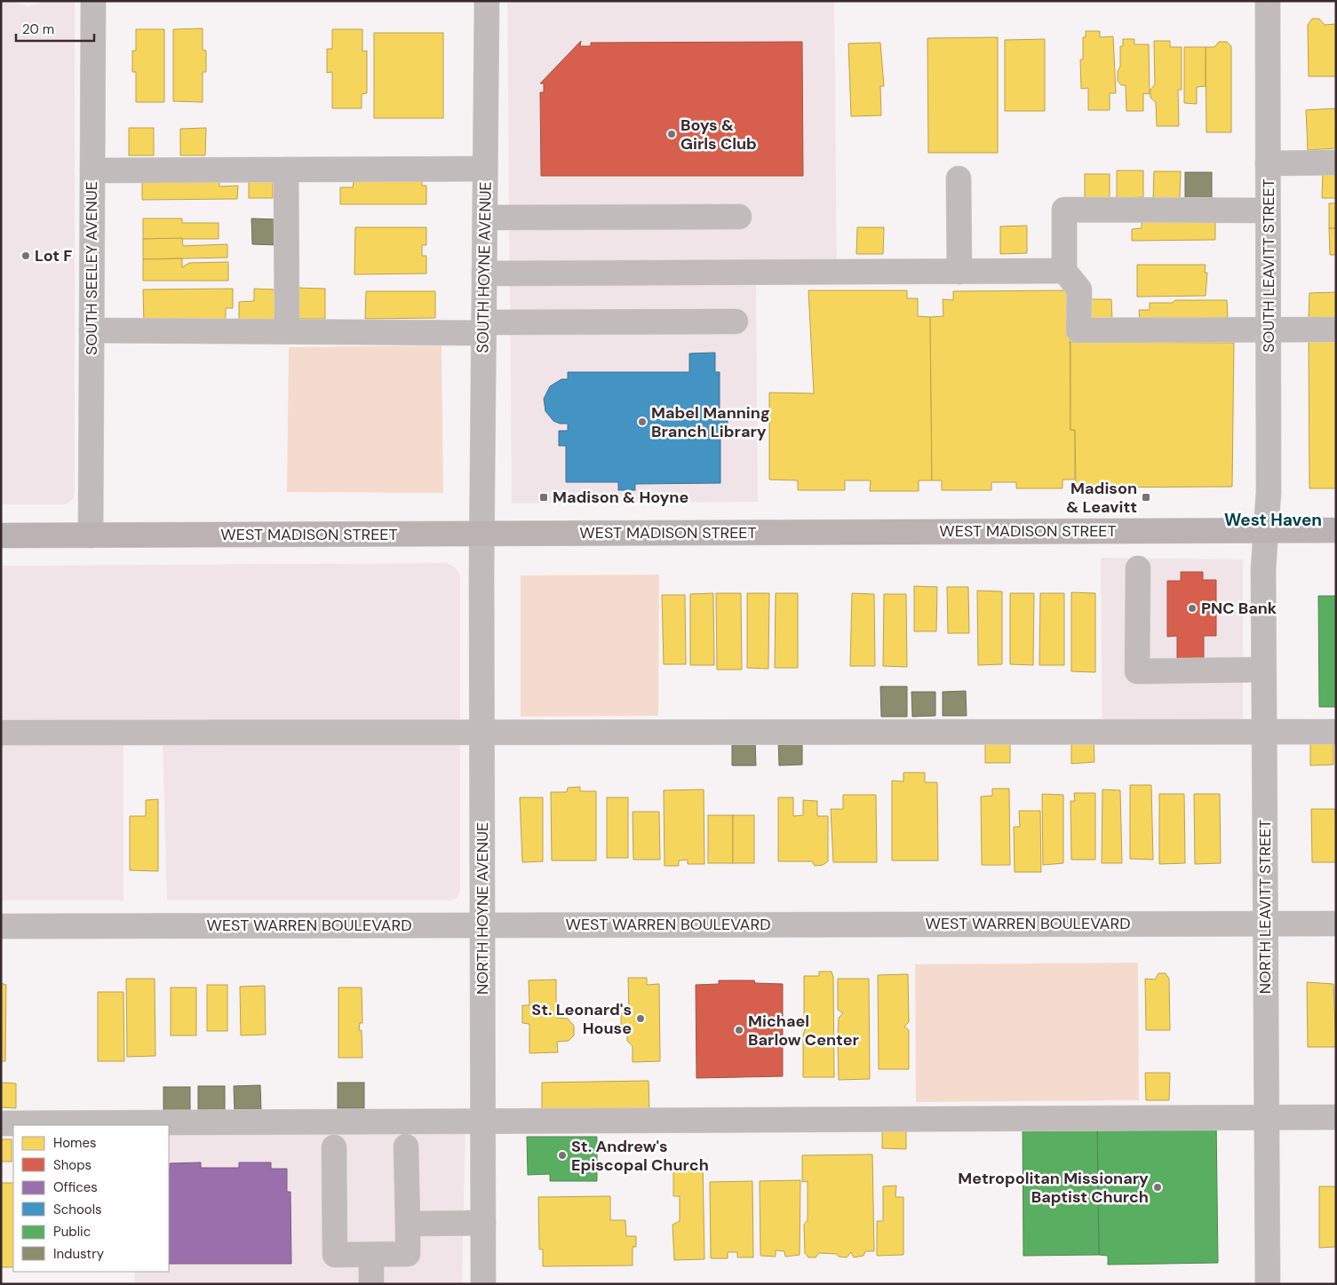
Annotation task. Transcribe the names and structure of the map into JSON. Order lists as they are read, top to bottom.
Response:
{
  "streets": {
    "main road": ["WEST MADISON STREET"],
    "street": [
      "SOUTH LEAVITT STREET",
      "SOUTH HOYNE AVENUE",
      "SOUTH SEELEY AVENUE",
      "NORTH LEAVITT STREET",
      "NORTH HOYNE AVENUE",
      "WEST WARREN BOULEVARD"
    ]
  },
  "crossings": [
    ["SOUTH LEAVITT STREET", "WEST MADISON STREET"],
    ["SOUTH LEAVITT STREET", "NORTH LEAVITT STREET"],
    ["SOUTH HOYNE AVENUE", "WEST MADISON STREET"],
    ["SOUTH HOYNE AVENUE", "NORTH HOYNE AVENUE"],
    ["SOUTH SEELEY AVENUE", "WEST MADISON STREET"],
    ["WEST MADISON STREET", "NORTH LEAVITT STREET"],
    ["WEST MADISON STREET", "NORTH HOYNE AVENUE"],
    ["NORTH LEAVITT STREET", "WEST WARREN BOULEVARD"],
    ["NORTH HOYNE AVENUE", "WEST WARREN BOULEVARD"]
  ],
  "districts": ["West Haven"],
  "places": {
    "other": [
      "Boys & Girls Club",
      "Lot F",
      "Mabel Manning Branch Library",
      "PNC Bank",
      "St. Leonard's House",
      "Michael Barlow Center",
      "St. Andrew's Episcopal Church",
      "Metropolitan Missionary Baptist Church"
    ],
    "transit": ["Madison & Hoyne", "Madison & Leavitt"]
  },
  "legend": [
    "Homes",
    "Shops",
    "Offices",
    "Schools",
    "Public",
    "Industry"
  ],
  "scale_bar": "20 m"
}
